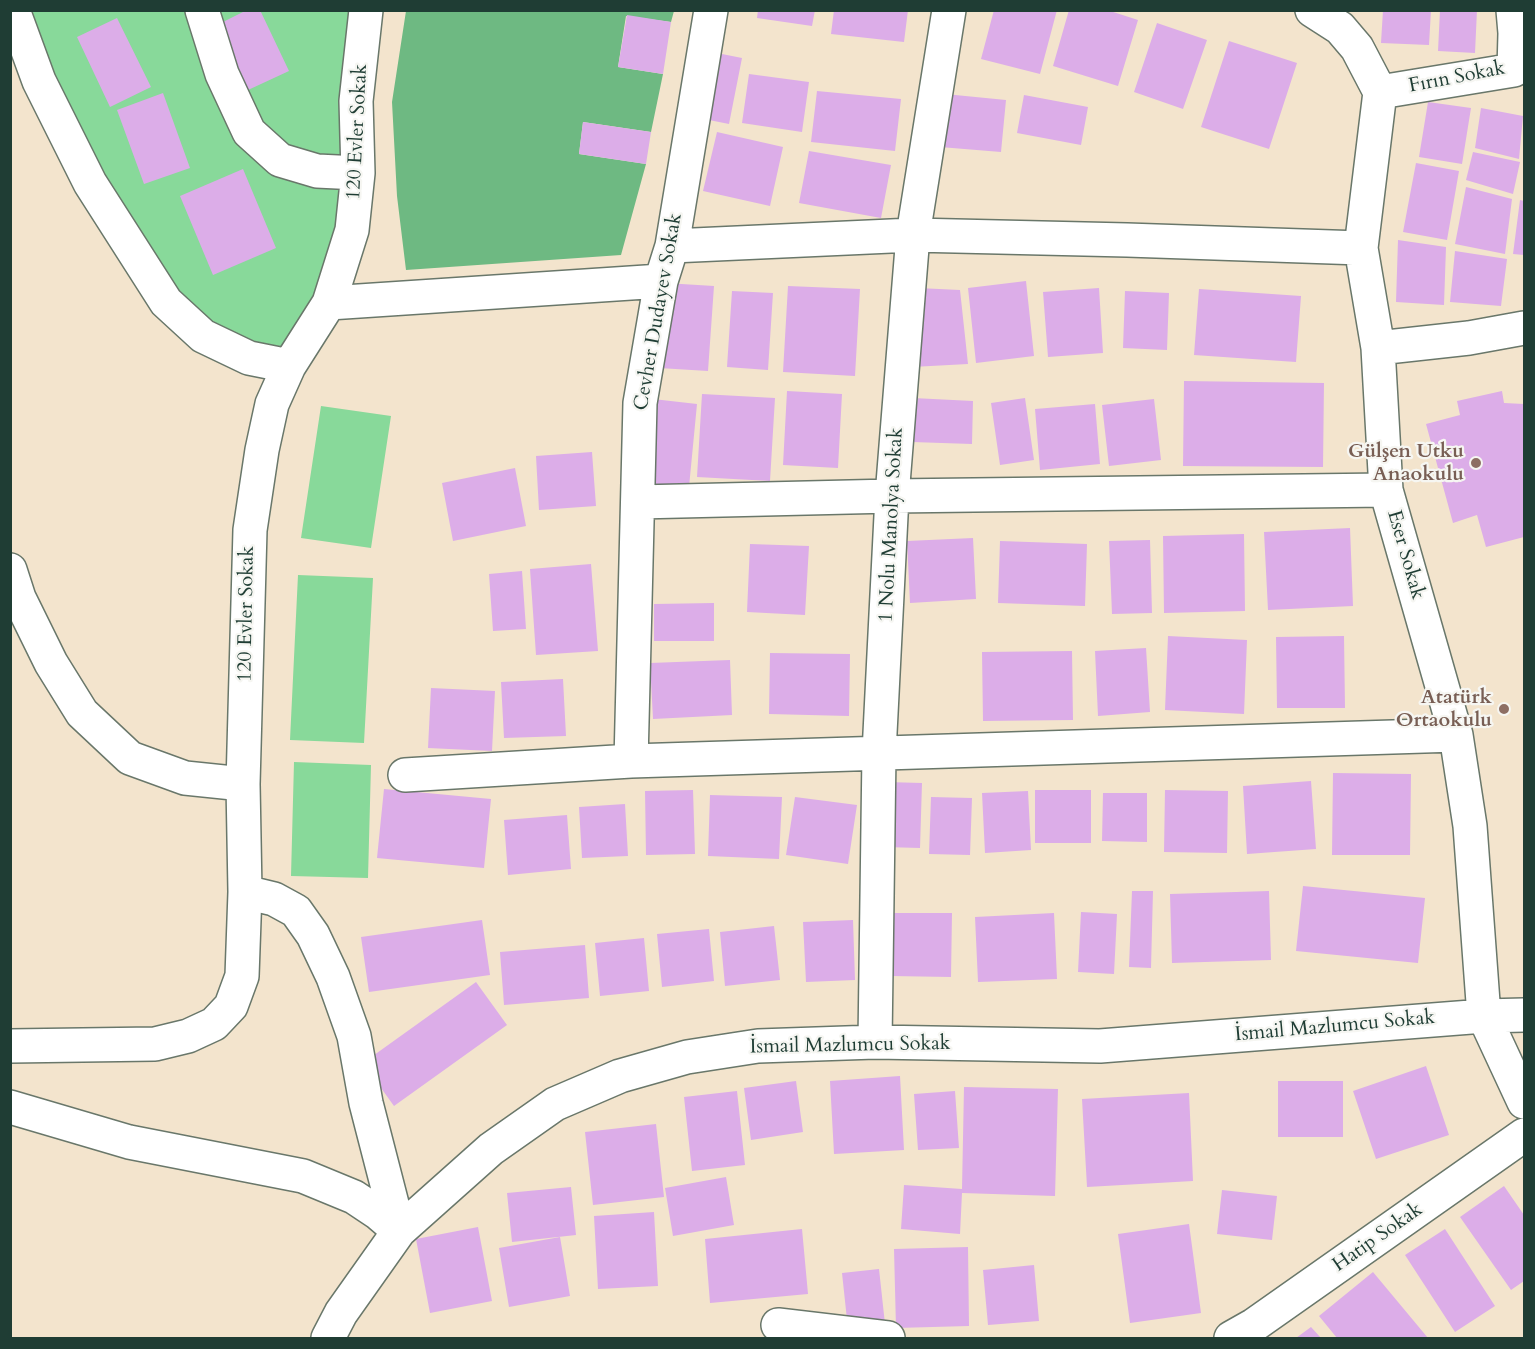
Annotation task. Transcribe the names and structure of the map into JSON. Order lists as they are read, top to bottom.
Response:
{
  "streets": {
    "street": [
      "Fırın Sokak",
      "120 Evler Sokak",
      "Cevher Dudayev Sokak",
      "1 Nolu Manolya Sokak",
      "Eser Sokak",
      "İsmail Mazlumcu Sokak",
      "Hatip Sokak"
    ]
  },
  "crossings": [
    ["Fırın Sokak", "Eser Sokak"],
    ["1 Nolu Manolya Sokak", "İsmail Mazlumcu Sokak"],
    ["Eser Sokak", "İsmail Mazlumcu Sokak"]
  ],
  "places": ["Gülşen Utku Anaokulu", "Atatürk Ortaokulu"]
}
